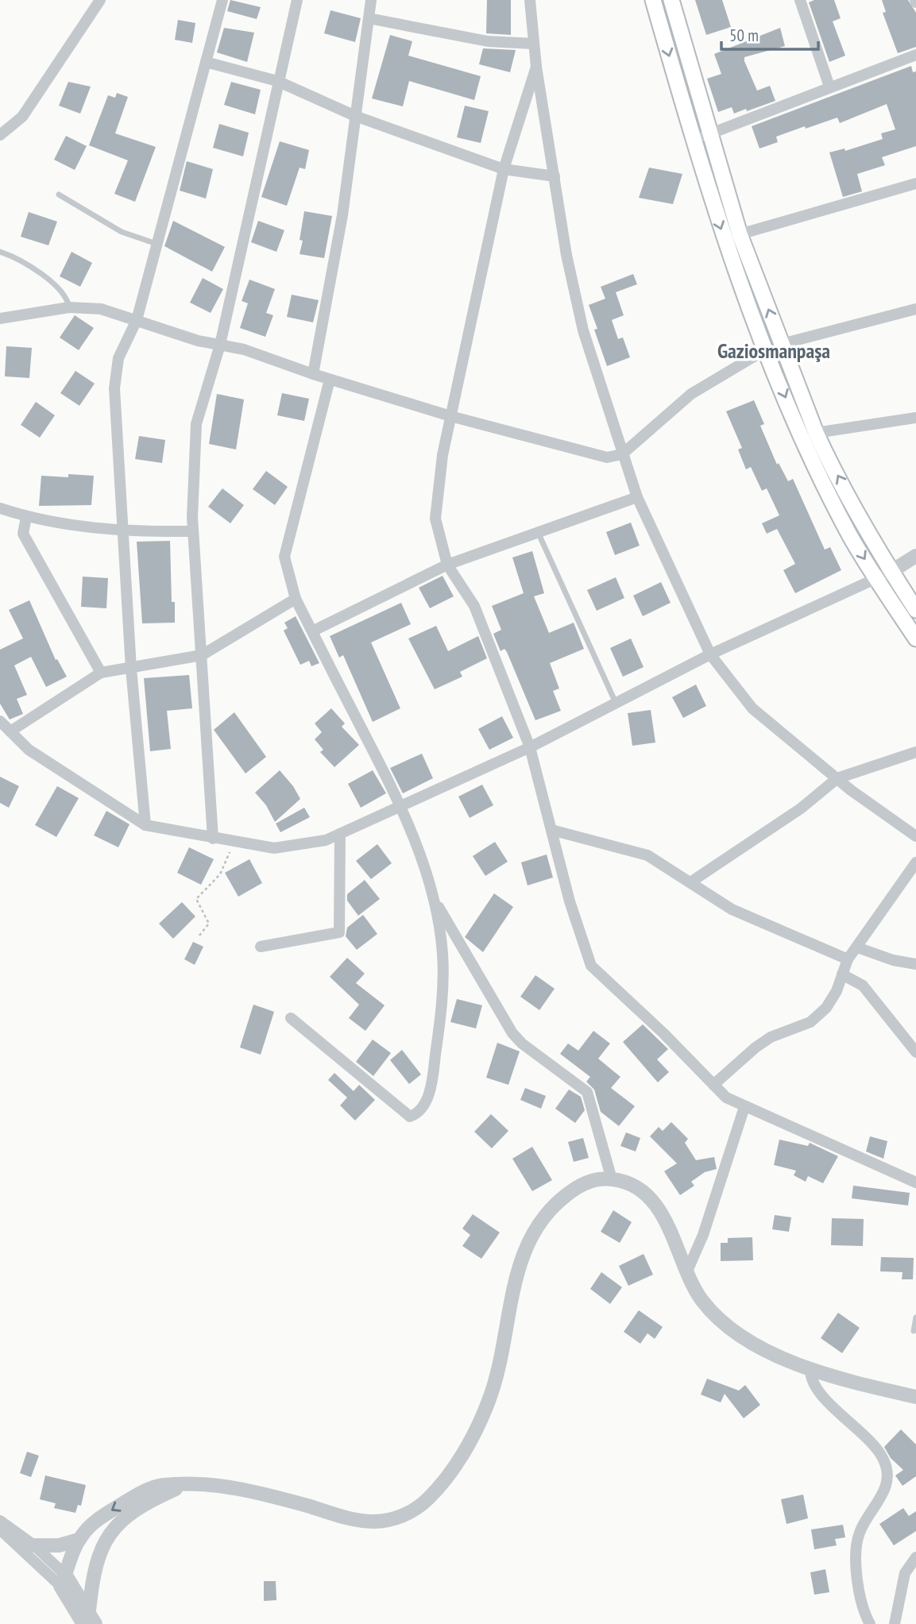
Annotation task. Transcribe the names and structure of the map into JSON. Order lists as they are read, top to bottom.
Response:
{
  "districts": ["Gaziosmanpaşa"],
  "scale_bar": "50 m"
}
